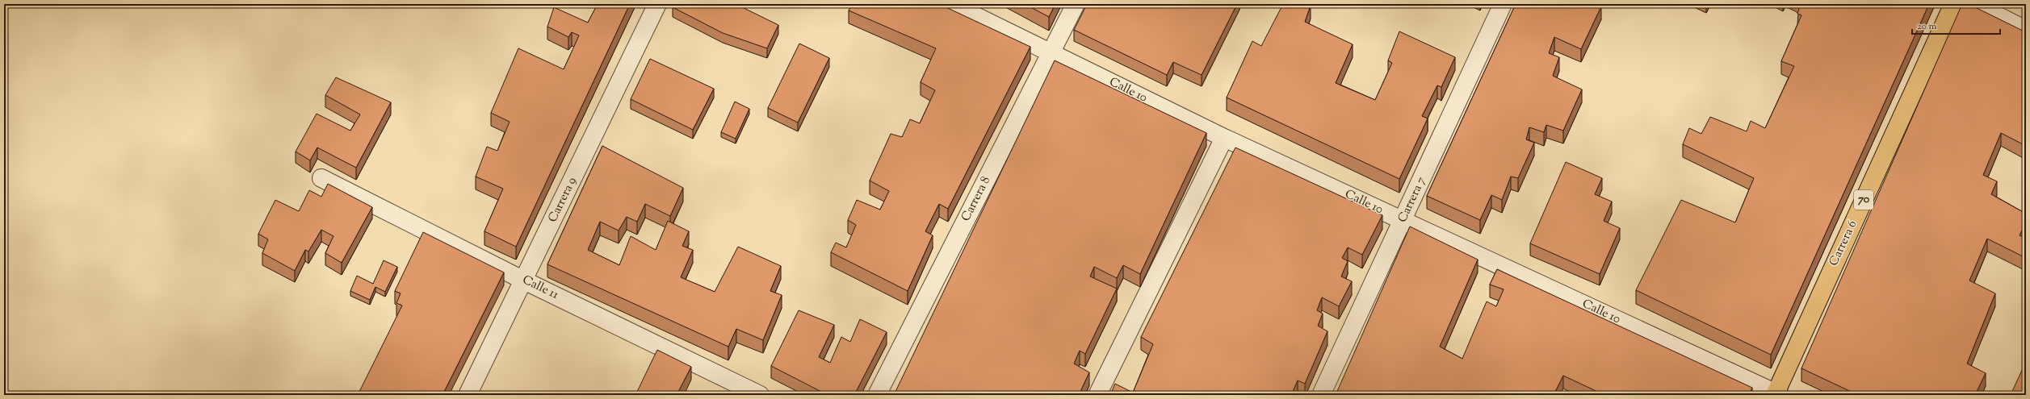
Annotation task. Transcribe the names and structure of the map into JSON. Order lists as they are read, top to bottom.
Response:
{
  "streets": {
    "main road": ["70", "Carrera 6"],
    "street": [
      "Calle 10",
      "Carrera 8",
      "Carrera 9",
      "Carrera 7",
      "Calle 11"
    ]
  },
  "crossings": [
    ["Calle 10", "Carrera 8"],
    ["Calle 10", "Carrera 7"],
    ["Calle 10", "Carrera 6"],
    ["Carrera 9", "Calle 11"]
  ],
  "scale_bar": "20 m"
}
